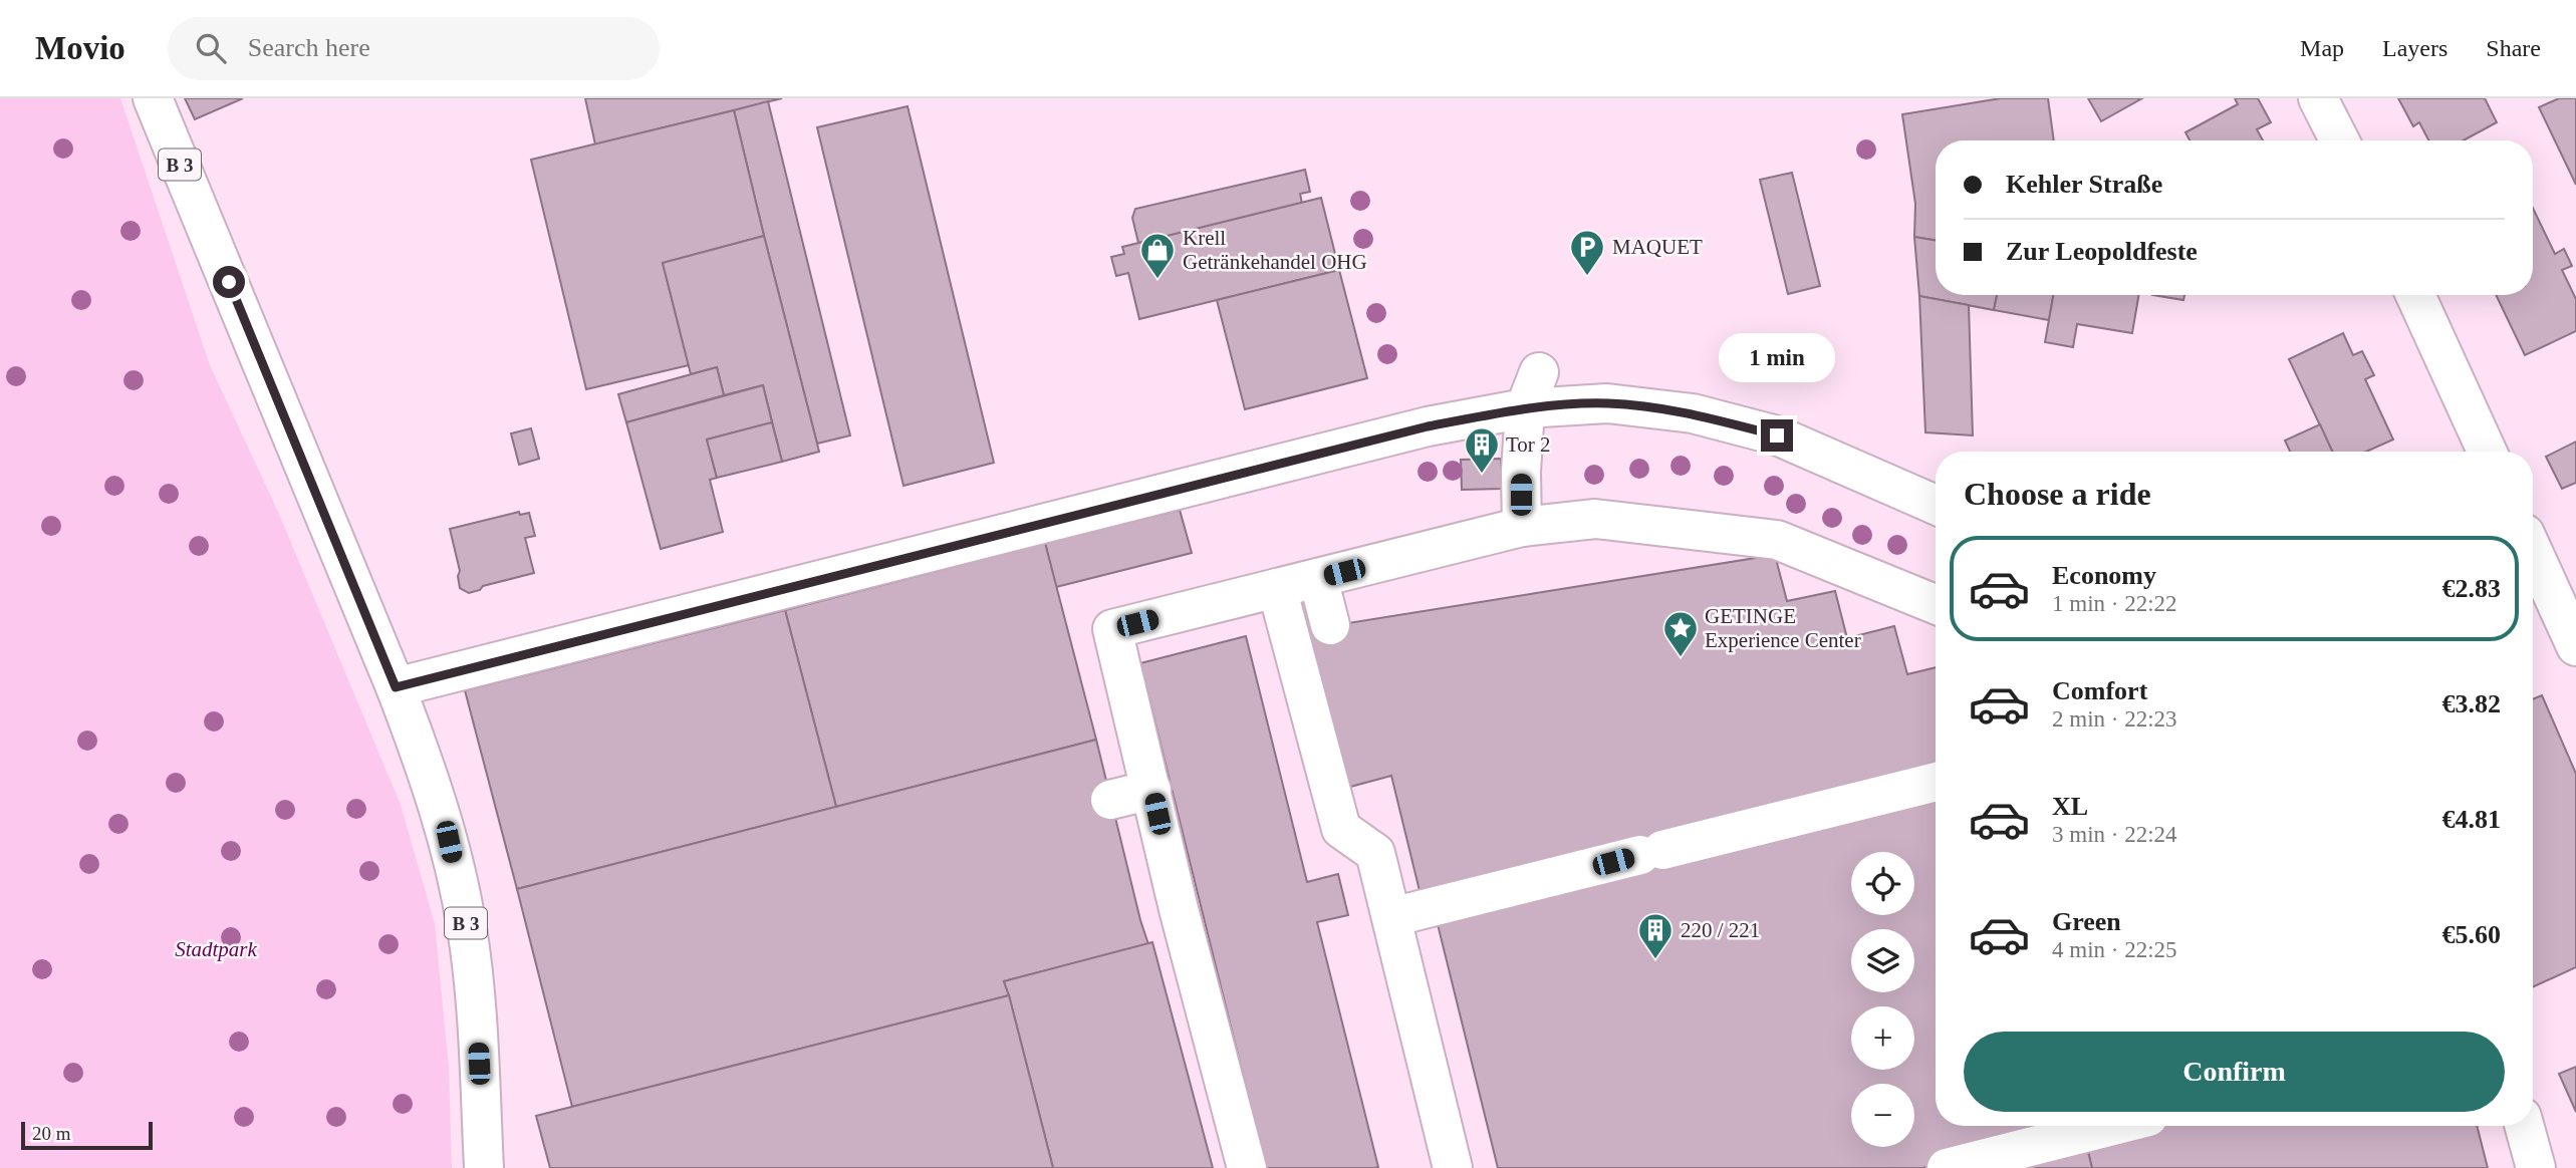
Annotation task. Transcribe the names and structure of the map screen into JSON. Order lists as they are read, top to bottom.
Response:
{
  "streets": {
    "street": ["B 3"]
  },
  "parks": ["Stadtpark"],
  "places": {
    "parking": ["MAQUET"],
    "shop": ["Krell Getränkehandel OHG"],
    "building": ["Tor 2", "220 / 221"],
    "place": ["GETINGE Experience Center"]
  },
  "scale_bar": "20 m",
  "page": {
    "header": "Movio",
    "search": "Search here",
    "nav": ["Map", "Layers", "Share"],
    "banner": ["Kehler Straße", "Zur Leopoldfeste"],
    "bubble": "1 min",
    "heading": "Choose a ride",
    "list": [
      {
        "name": "Economy",
        "note": "1 min · 22:22",
        "value": "€2.83"
      },
      {
        "name": "Comfort",
        "note": "2 min · 22:23",
        "value": "€3.82"
      },
      {
        "name": "XL",
        "note": "3 min · 22:24",
        "value": "€4.81"
      },
      {
        "name": "Green",
        "note": "4 min · 22:25",
        "value": "€5.60"
      }
    ],
    "map_buttons": ["+", "−"],
    "buttons": "Confirm",
    "scale": "20 m"
  }
}
